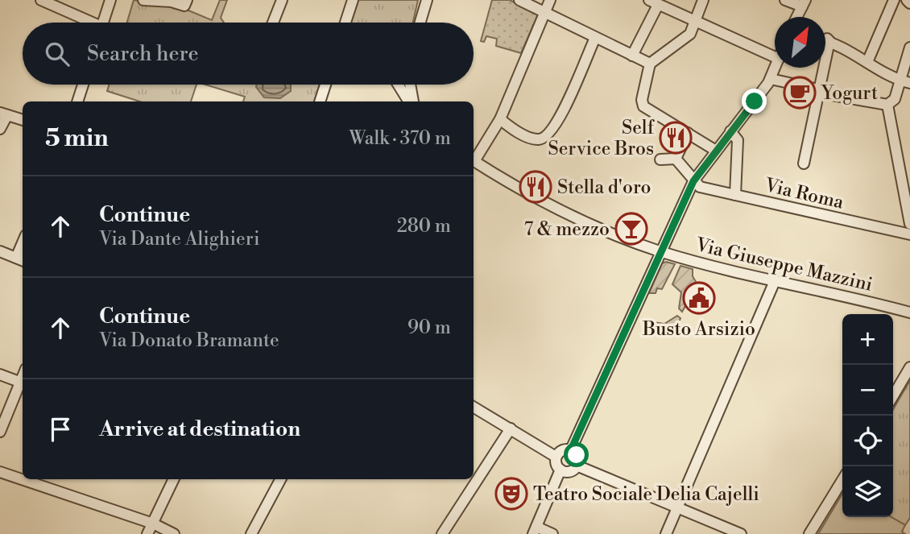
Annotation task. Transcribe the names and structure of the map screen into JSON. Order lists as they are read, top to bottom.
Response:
{
  "streets": {
    "street": ["Via Roma", "Via Giuseppe Mazzini"]
  },
  "places": {
    "cafe": ["Yogurt"],
    "restaurant": ["Self Service Bros", "Stella d'oro"],
    "bar": ["7 & mezzo"],
    "public building": ["Busto Arsizio"],
    "theatre": ["Teatro Sociale Delia Cajelli"]
  },
  "north": "top right",
  "page": {
    "search": "Search here",
    "heading": ["5 min", "Walk · 370 m"],
    "list": [
      ["Continue", "Via Dante Alighieri", "280 m"],
      ["Continue", "Via Donato Bramante", "90 m"],
      "Arrive at destination"
    ],
    "map_buttons": ["+", "−"]
  }
}
